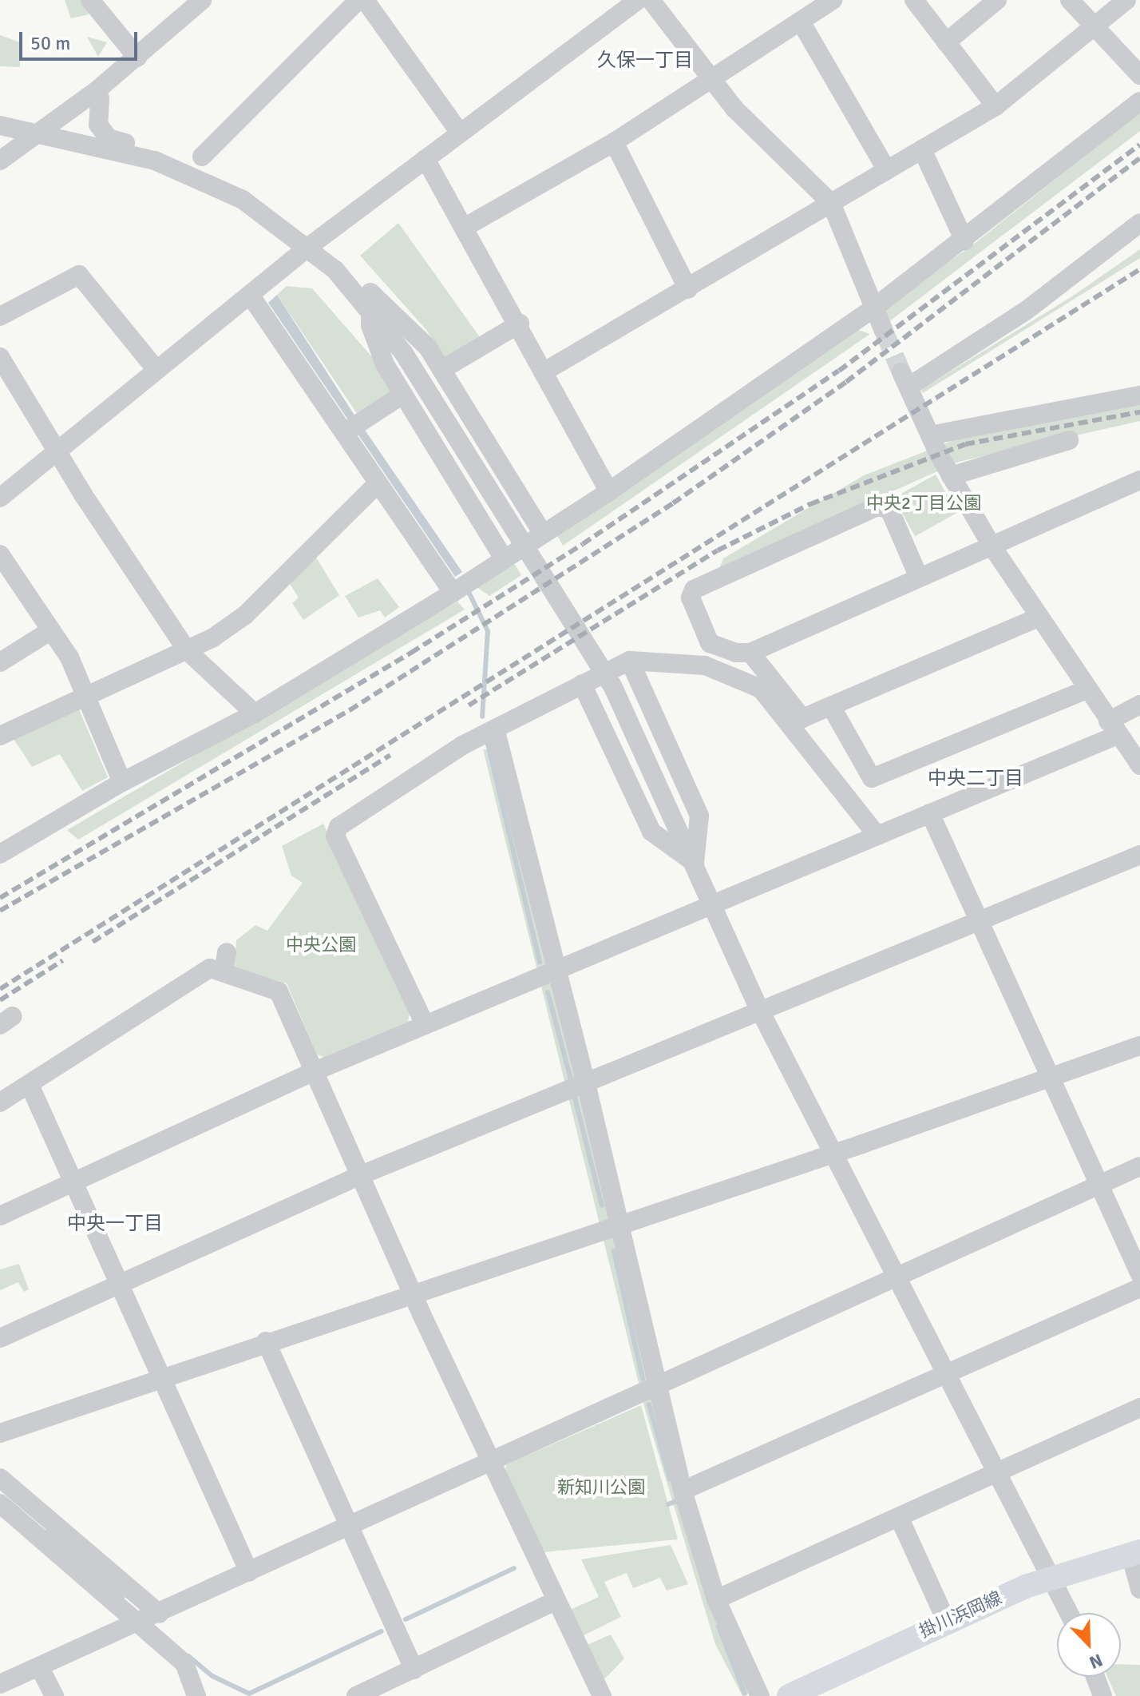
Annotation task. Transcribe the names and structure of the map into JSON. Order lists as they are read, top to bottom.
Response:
{
  "streets": {
    "main road": ["掛川浜岡線"]
  },
  "districts": ["久保一丁目", "中央二丁目", "中央一丁目"],
  "parks": ["中央2丁目公園", "中央公園", "新知川公園"],
  "scale_bar": "50 m",
  "north": "bottom right"
}
